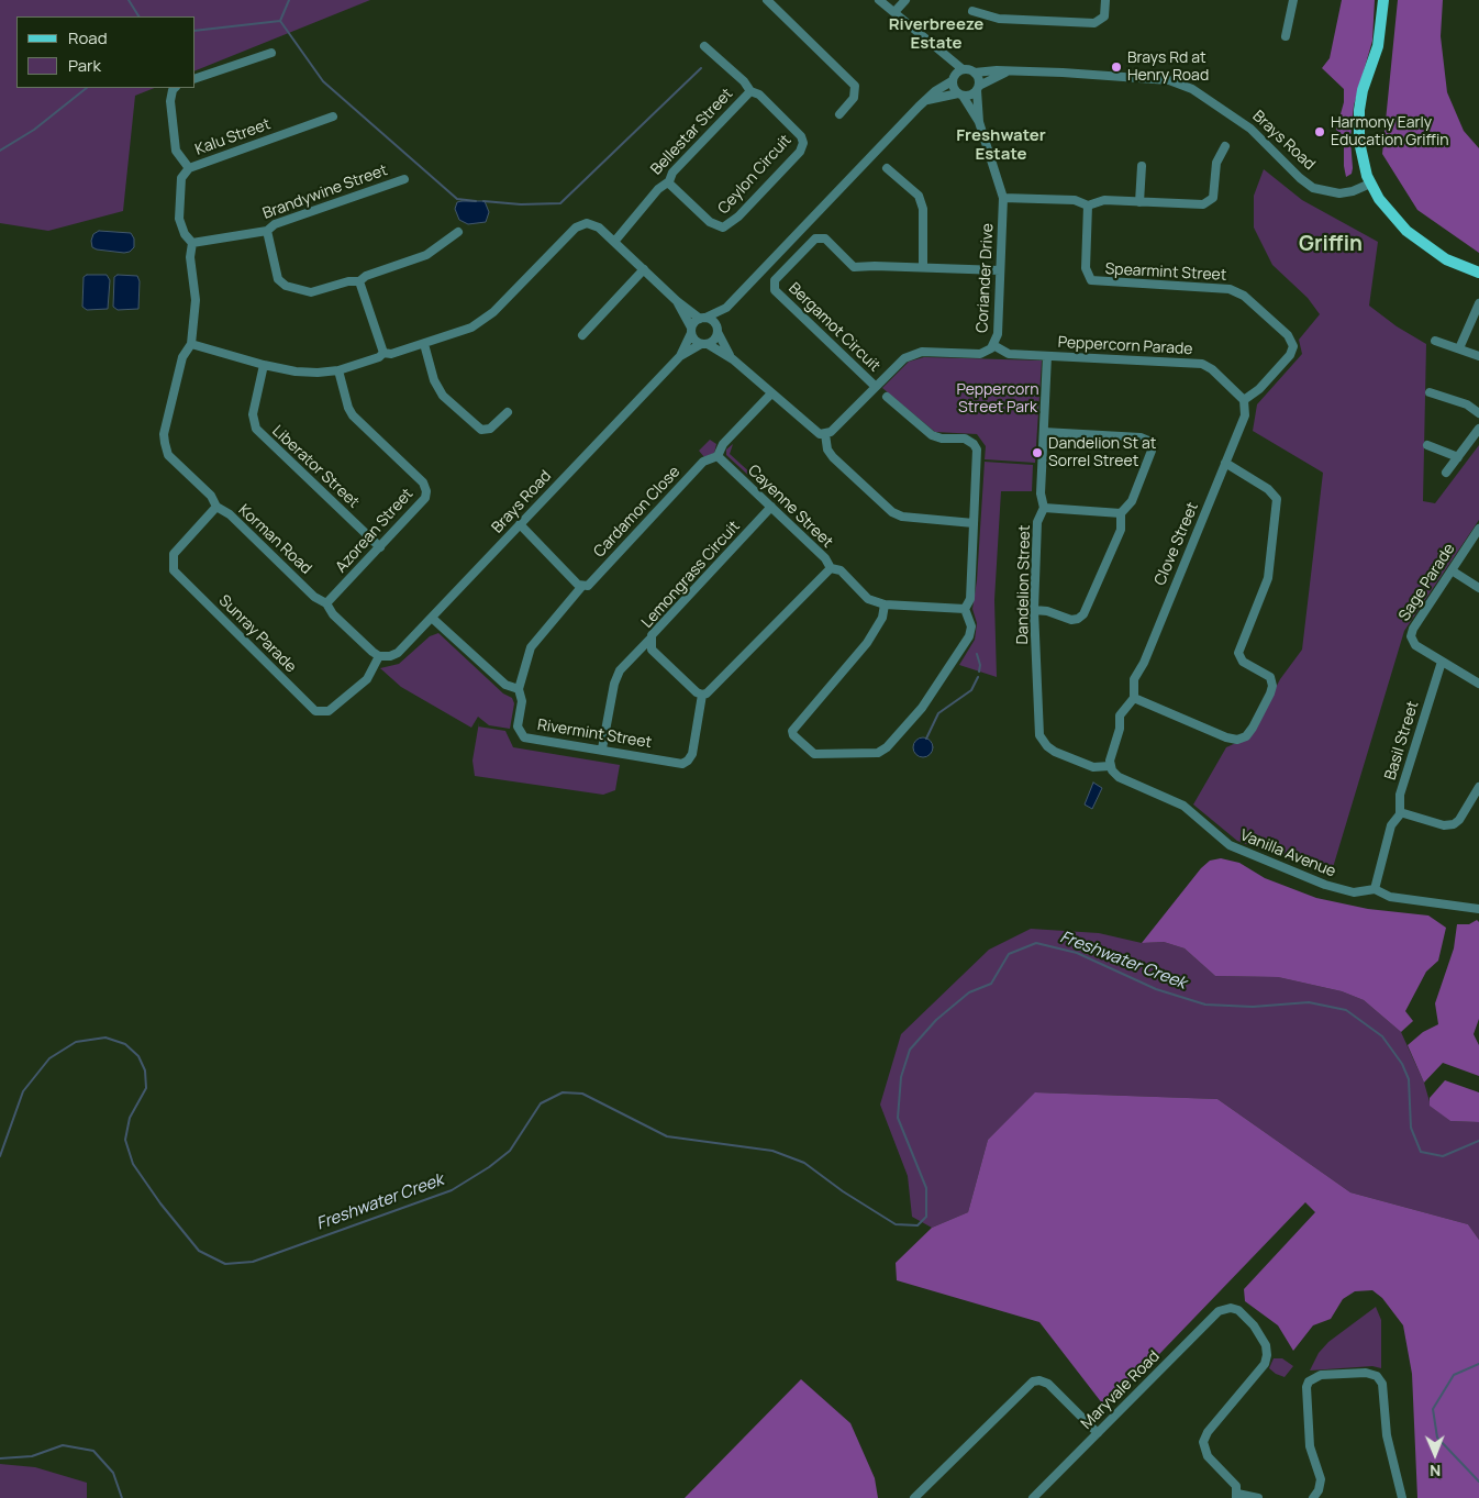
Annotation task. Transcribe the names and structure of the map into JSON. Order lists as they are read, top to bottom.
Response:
{
  "streets": {
    "street": [
      "Bellestar Street",
      "Kalu Street",
      "Brays Road",
      "Ceylon Circuit",
      "Brandywine Street",
      "Spearmint Street",
      "Coriander Drive",
      "Bergamot Circuit",
      "Peppercorn Parade",
      "Liberator Street",
      "Cayenne Street",
      "Cardamon Close",
      "Azorean Street",
      "Korman Road",
      "Clove Street",
      "Lemongrass Circuit",
      "Sage Parade",
      "Dandelion Street",
      "Sunray Parade",
      "Rivermint Street",
      "Basil Street",
      "Vanilla Avenue",
      "Maryvale Road"
    ]
  },
  "crossings": [
    ["Bellestar Street", "Ceylon Circuit"],
    ["Kalu Street", "Brandywine Street"],
    ["Kalu Street", "Korman Road"],
    ["Brays Road", "Coriander Drive"],
    ["Brays Road", "Korman Road"],
    ["Brays Road", "Sunray Parade"],
    ["Spearmint Street", "Peppercorn Parade"],
    ["Spearmint Street", "Clove Street"],
    ["Coriander Drive", "Bergamot Circuit"],
    ["Coriander Drive", "Peppercorn Parade"],
    ["Peppercorn Parade", "Clove Street"],
    ["Peppercorn Parade", "Dandelion Street"],
    ["Liberator Street", "Azorean Street"],
    ["Cayenne Street", "Cardamon Close"],
    ["Cayenne Street", "Lemongrass Circuit"],
    ["Cardamon Close", "Rivermint Street"],
    ["Azorean Street", "Korman Road"],
    ["Korman Road", "Sunray Parade"],
    ["Clove Street", "Dandelion Street"],
    ["Clove Street", "Vanilla Avenue"],
    ["Lemongrass Circuit", "Rivermint Street"],
    ["Sage Parade", "Basil Street"],
    ["Dandelion Street", "Vanilla Avenue"],
    ["Basil Street", "Vanilla Avenue"]
  ],
  "districts": ["Riverbreeze Estate", "Freshwater Estate", "Griffin"],
  "water": ["Freshwater Creek"],
  "parks": ["Peppercorn Street Park"],
  "places": ["Brays Rd at Henry Road", "Harmony Early Education Griffin", "Dandelion St at Sorrel Street"],
  "legend": ["Road", "Park"],
  "north": "bottom"
}
